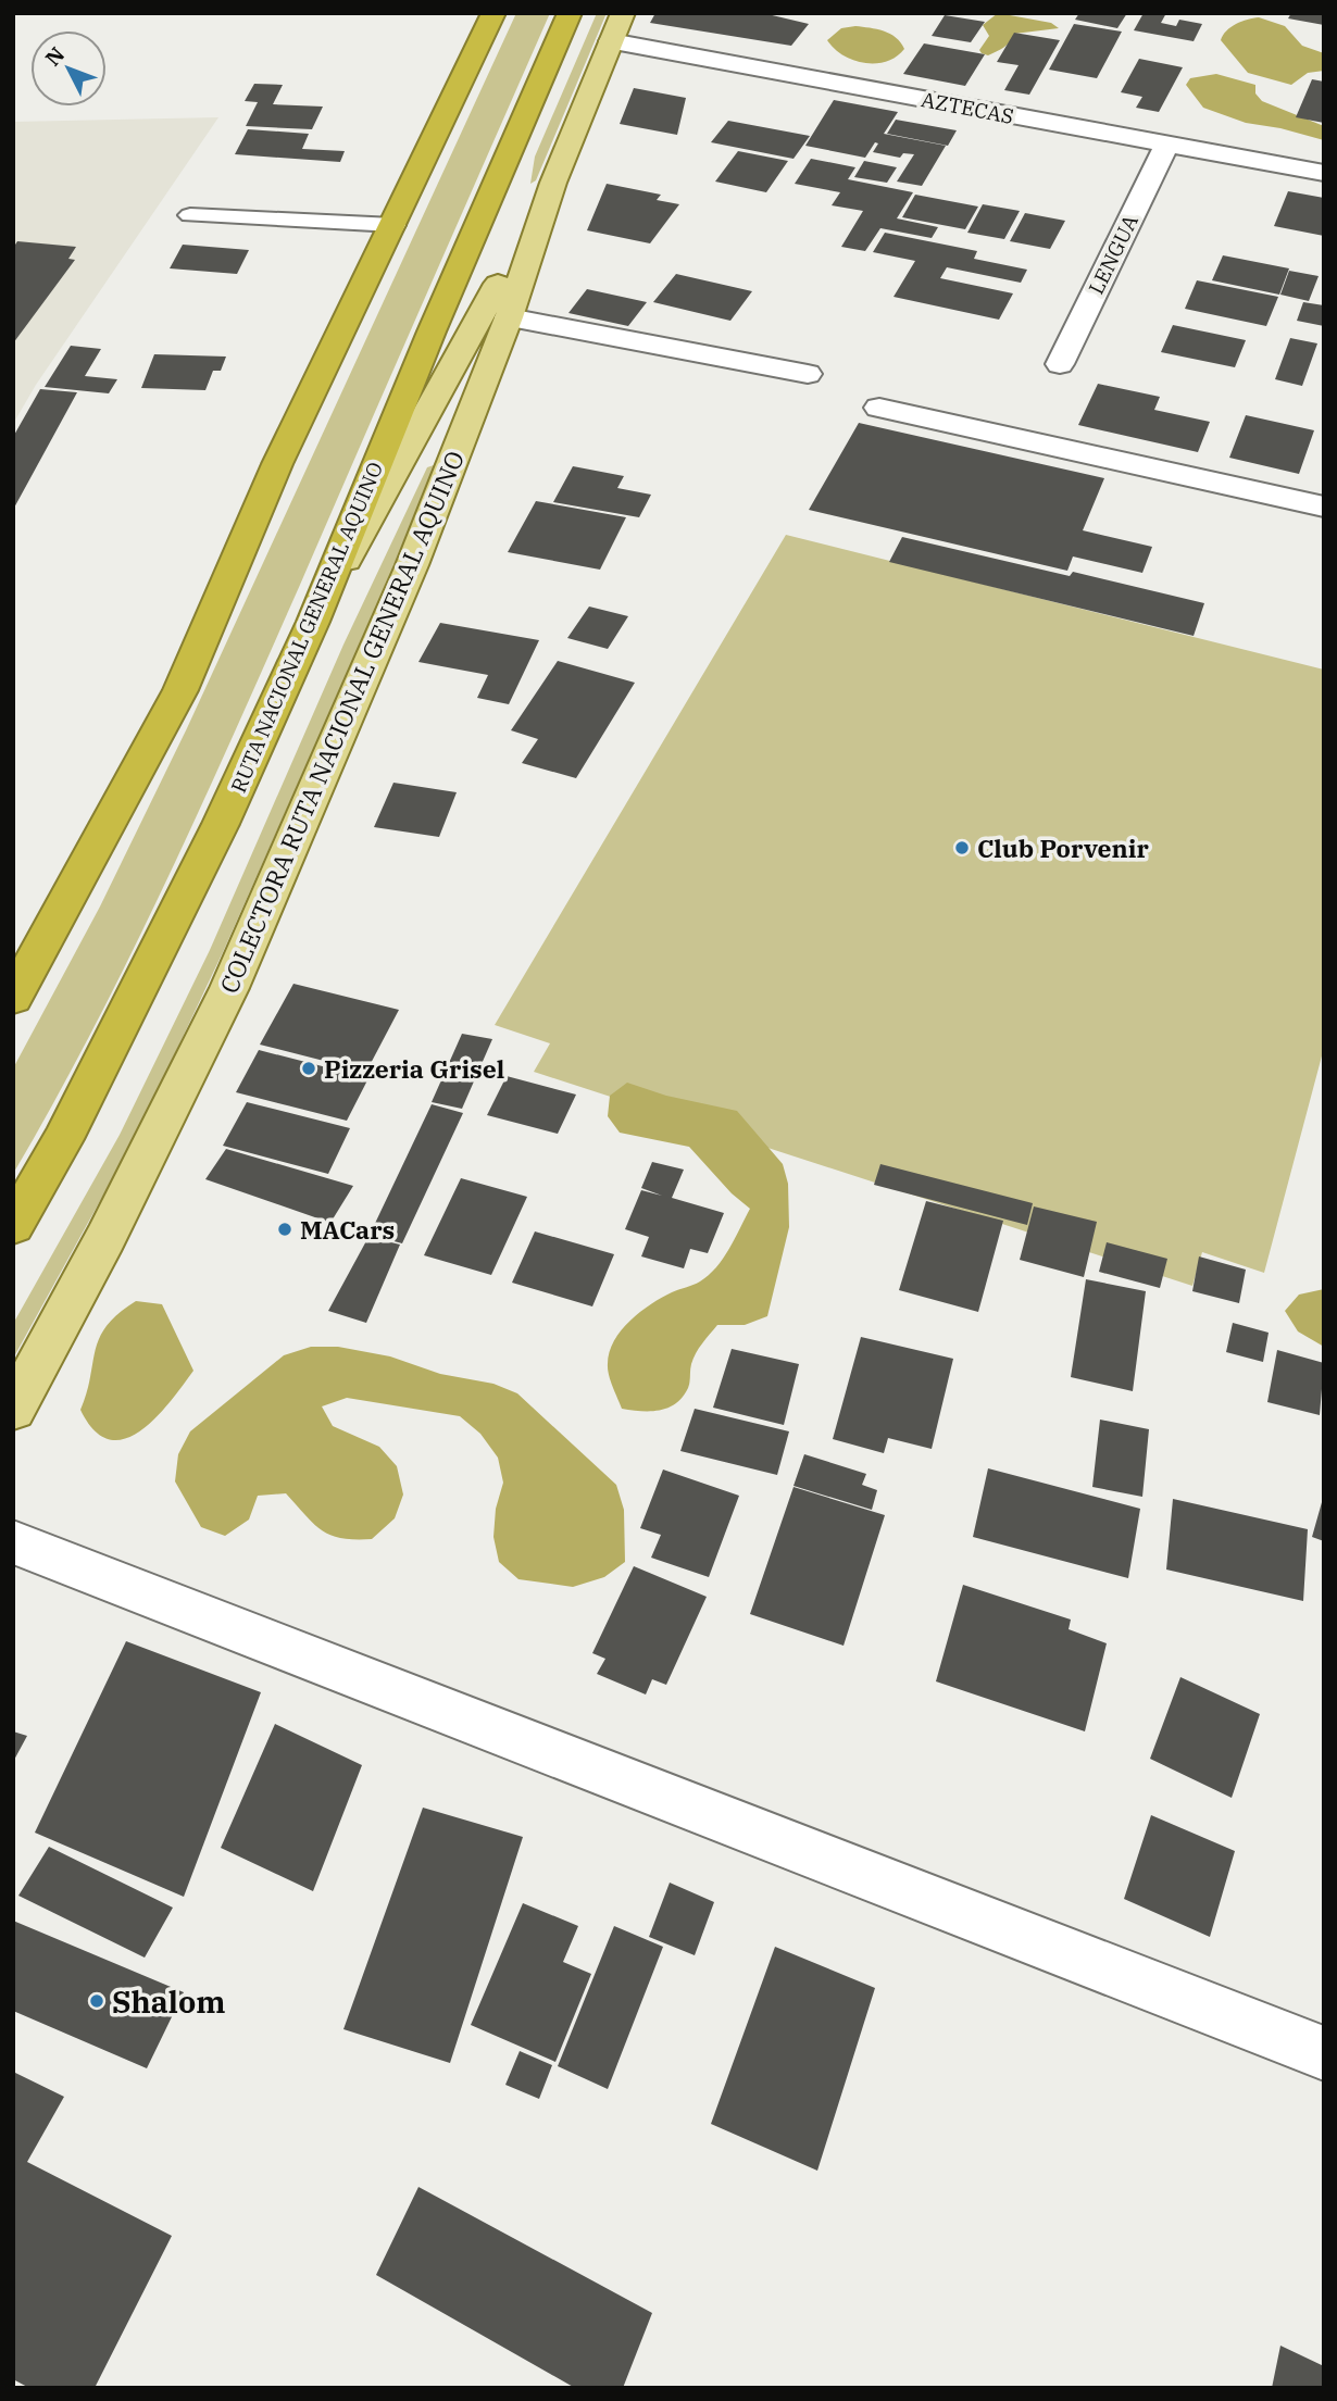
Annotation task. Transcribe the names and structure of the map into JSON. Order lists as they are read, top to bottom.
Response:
{
  "streets": {
    "highway": ["RUTA NACIONAL GENERAL AQUINO"],
    "main road": ["COLECTORA RUTA NACIONAL GENERAL AQUINO"],
    "street": ["AZTECAS", "LENGUA"]
  },
  "crossings": [
    ["AZTECAS", "LENGUA"],
    ["AZTECAS", "COLECTORA RUTA NACIONAL GENERAL AQUINO"]
  ],
  "places": [
    "Club Porvenir",
    "Pizzeria Grisel",
    "MACars",
    "Shalom"
  ],
  "north": "top left"
}
